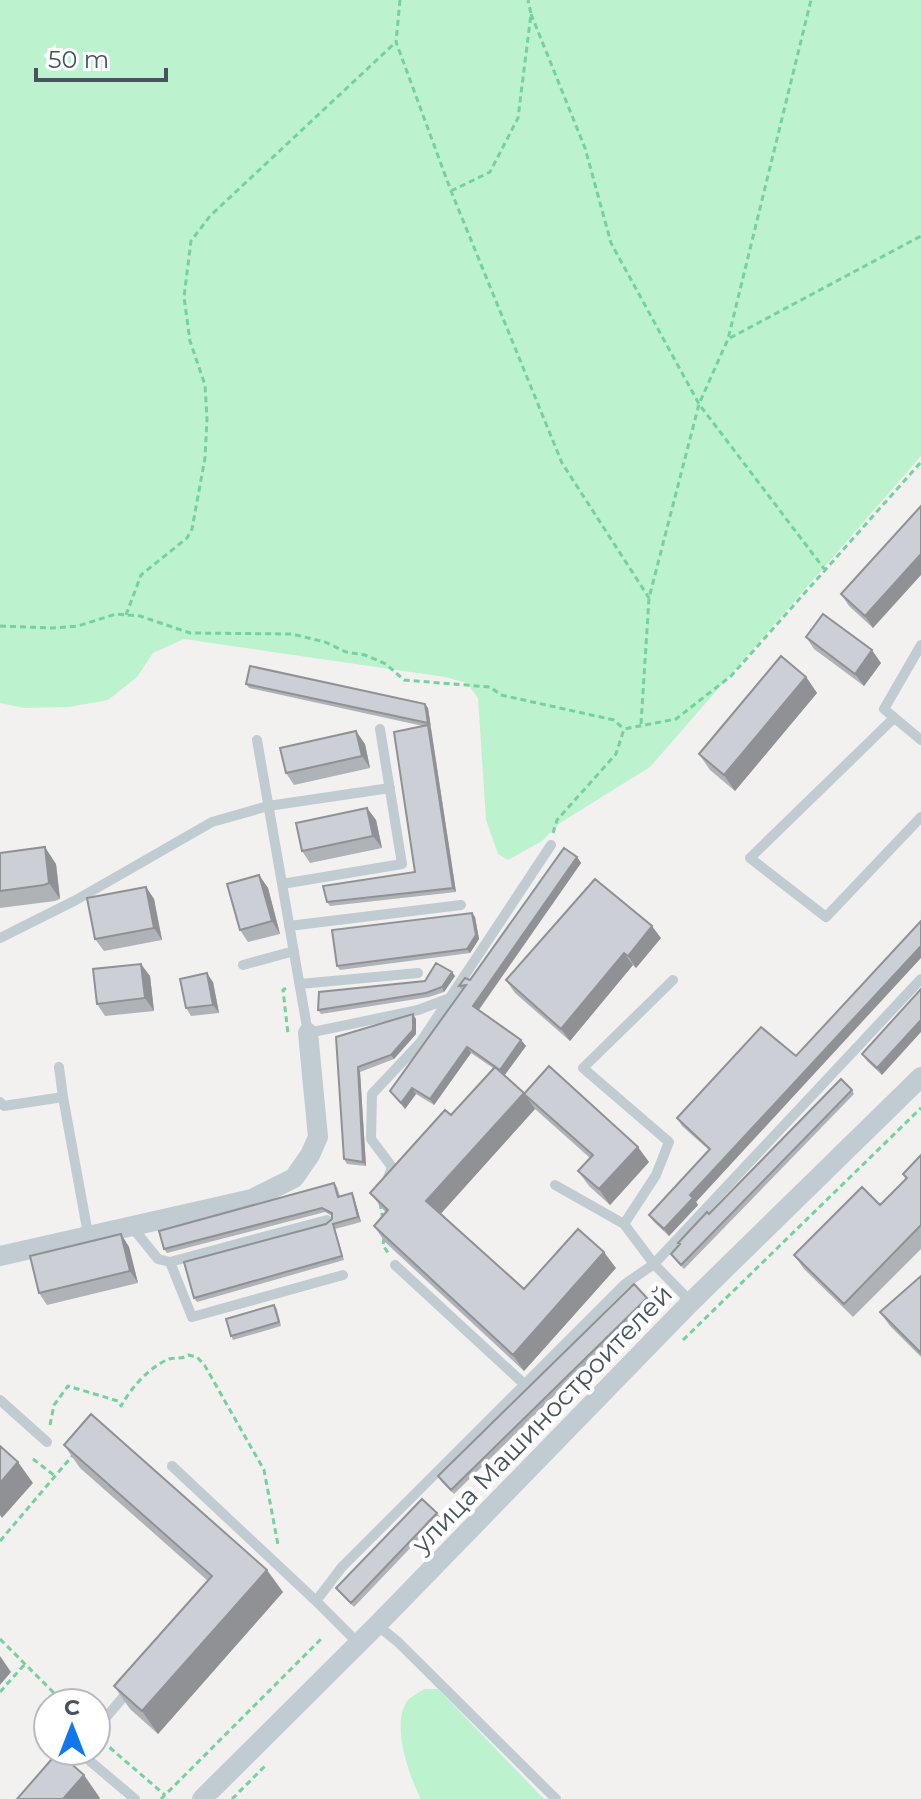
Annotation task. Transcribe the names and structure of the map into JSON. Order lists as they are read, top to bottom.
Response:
{
  "streets": {
    "street": ["улица Машиностроителей"]
  },
  "scale_bar": "50 m",
  "north": "top"
}
